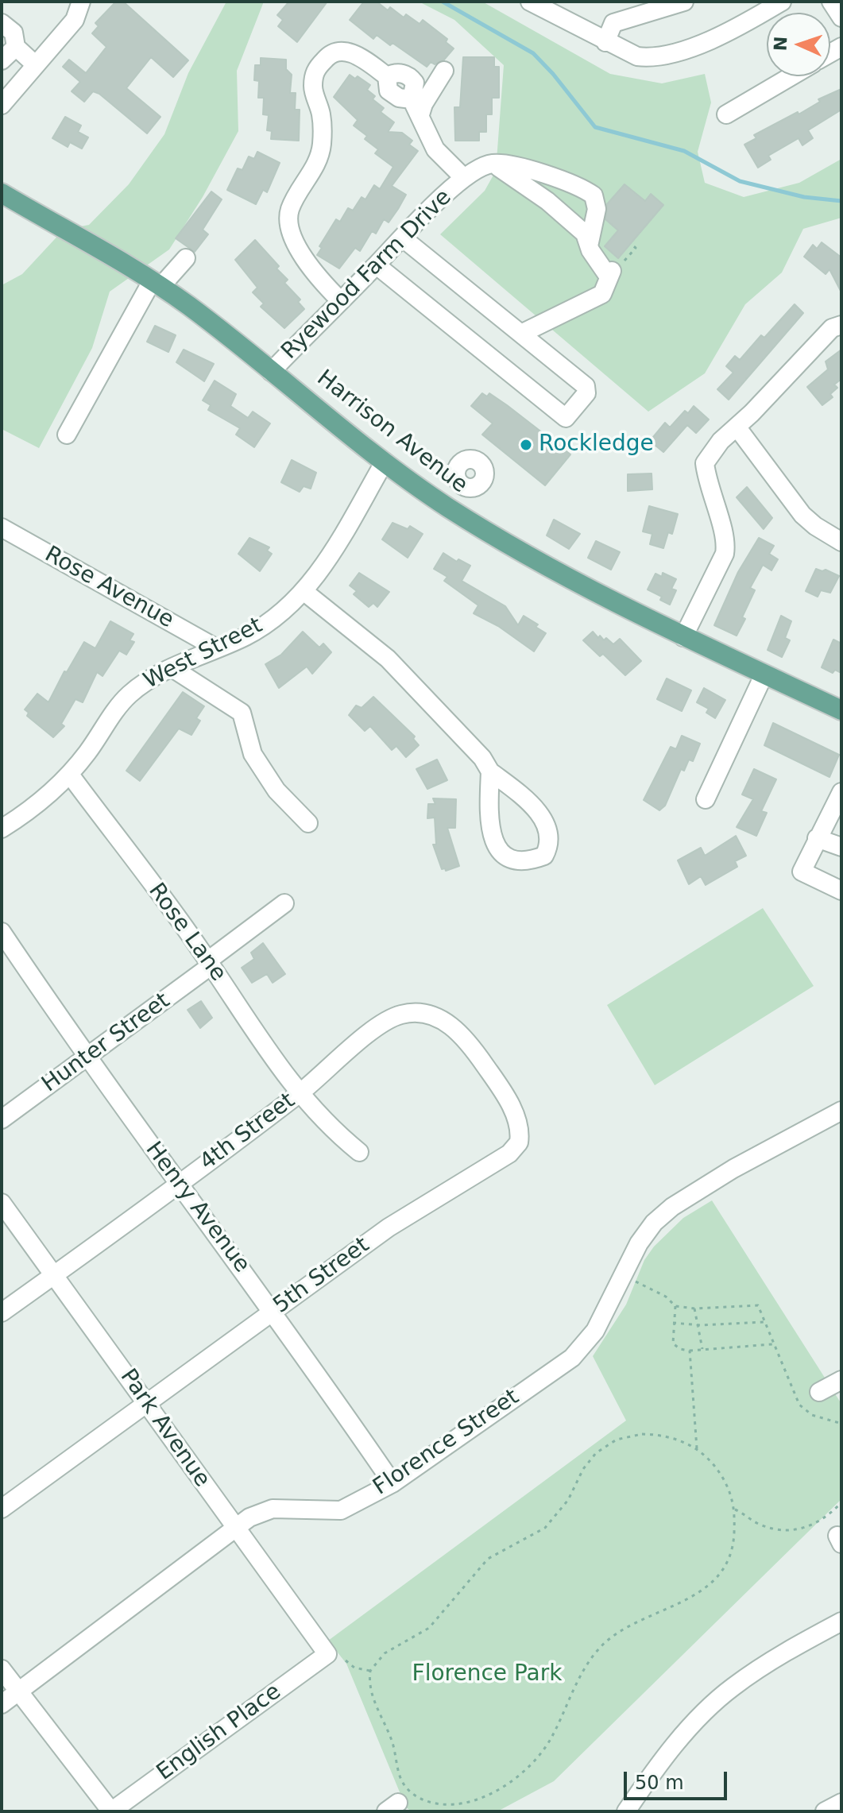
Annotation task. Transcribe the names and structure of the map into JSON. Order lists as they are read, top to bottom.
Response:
{
  "streets": {
    "main road": ["Harrison Avenue"],
    "street": [
      "Ryewood Farm Drive",
      "Rose Avenue",
      "West Street",
      "Rose Lane",
      "Hunter Street",
      "4th Street",
      "Henry Avenue",
      "5th Street",
      "Park Avenue",
      "Florence Street",
      "English Place"
    ]
  },
  "crossings": [
    ["Ryewood Farm Drive", "Harrison Avenue"],
    ["Harrison Avenue", "West Street"],
    ["Rose Avenue", "West Street"],
    ["West Street", "Rose Lane"],
    ["Rose Lane", "Hunter Street"],
    ["Rose Lane", "4th Street"],
    ["Hunter Street", "Henry Avenue"],
    ["4th Street", "Henry Avenue"],
    ["4th Street", "5th Street"],
    ["4th Street", "Park Avenue"],
    ["Henry Avenue", "5th Street"],
    ["Henry Avenue", "Florence Street"],
    ["5th Street", "Park Avenue"],
    ["Park Avenue", "Florence Street"],
    ["Park Avenue", "English Place"]
  ],
  "parks": ["Florence Park"],
  "places": ["Rockledge"],
  "scale_bar": "50 m",
  "north": "left"
}
